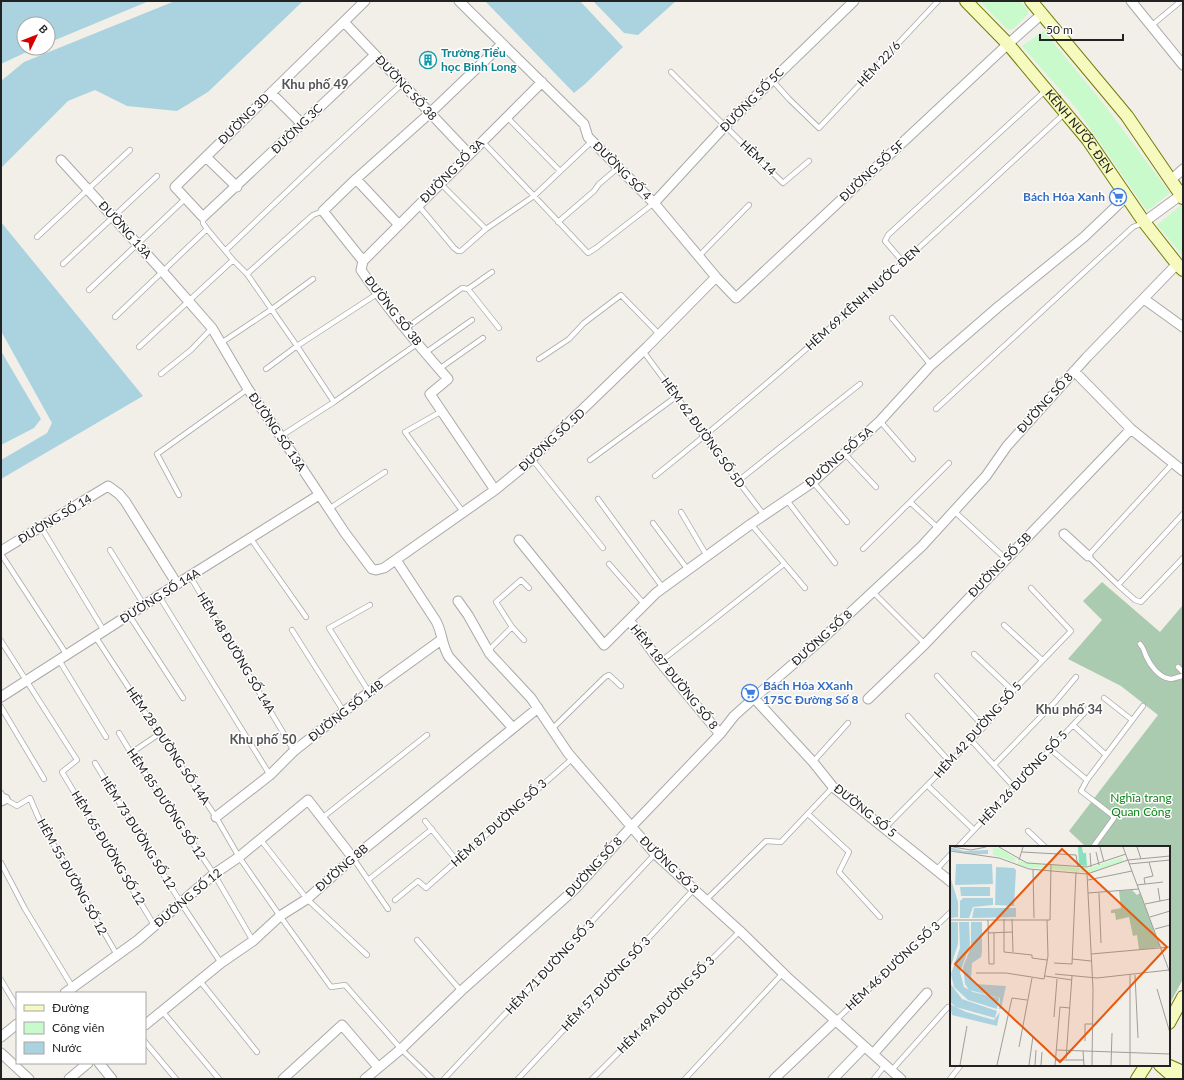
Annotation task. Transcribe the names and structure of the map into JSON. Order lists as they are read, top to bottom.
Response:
{
  "streets": {
    "street": [
      "ĐƯỜNG SỐ 38",
      "ĐƯỜNG SỐ 5C",
      "ĐƯỜNG 3D",
      "ĐƯỜNG 3C",
      "KÊNH NƯỚC ĐEN",
      "ĐƯỜNG SỐ 3A",
      "ĐƯỜNG SỐ 4",
      "ĐƯỜNG SỐ 5F",
      "ĐƯỜNG 13A",
      "ĐƯỜNG SỐ 3B",
      "ĐƯỜNG SỐ 8",
      "ĐƯỜNG SỐ 13A",
      "ĐƯỜNG SỐ 5D",
      "ĐƯỜNG SỐ 5A",
      "ĐƯỜNG SỐ 14",
      "ĐƯỜNG SỐ 5B",
      "ĐƯỜNG SỐ 14A",
      "HẺM 187 ĐƯỜNG SỐ 8",
      "ĐƯỜNG SỐ 14B",
      "ĐƯỜNG SỐ 5",
      "ĐƯỜNG SỐ 3",
      "ĐƯỜNG 8B",
      "ĐƯỜNG SỐ 12"
    ],
    "lane": [
      "HẺM 22/6",
      "HẺM 14",
      "HẺM 69 KÊNH NƯỚC ĐEN",
      "HẺM 62 ĐƯỜNG SỐ 5D",
      "HẺM 48 ĐƯỜNG SỐ 14A",
      "HẺM 42 ĐƯỜNG SỐ 5",
      "HẺM 28 ĐƯỜNG SỐ 14A",
      "HẺM 26 ĐƯỜNG SỐ 5",
      "HẺM 85 ĐƯỜNG SỐ 12",
      "HẺM 87 ĐƯỜNG SỐ 3",
      "HẺM 73 ĐƯỜNG SỐ 12",
      "HẺM 65 ĐƯỜNG SỐ 12",
      "HẺM 55 ĐƯỜNG SỐ 12",
      "HẺM 46 ĐƯỜNG SỐ 3",
      "HẺM 71 ĐƯỜNG SỐ 3",
      "HẺM 57 ĐƯỜNG SỐ 3",
      "HẺM 49A ĐƯỜNG SỐ 3"
    ]
  },
  "crossings": [
    ["HẺM 22/6", "ĐƯỜNG SỐ 5C"],
    ["ĐƯỜNG SỐ 38", "ĐƯỜNG 3D"],
    ["ĐƯỜNG SỐ 38", "ĐƯỜNG 3C"],
    ["ĐƯỜNG SỐ 38", "ĐƯỜNG SỐ 3A"],
    ["ĐƯỜNG SỐ 5C", "HẺM 14"],
    ["ĐƯỜNG SỐ 5C", "ĐƯỜNG SỐ 4"],
    ["KÊNH NƯỚC ĐEN", "ĐƯỜNG SỐ 5F"],
    ["KÊNH NƯỚC ĐEN", "HẺM 69 KÊNH NƯỚC ĐEN"],
    ["KÊNH NƯỚC ĐEN", "ĐƯỜNG SỐ 8"],
    ["KÊNH NƯỚC ĐEN", "ĐƯỜNG SỐ 5A"],
    ["ĐƯỜNG SỐ 3A", "ĐƯỜNG SỐ 4"],
    ["ĐƯỜNG SỐ 3A", "ĐƯỜNG SỐ 3B"],
    ["ĐƯỜNG SỐ 4", "ĐƯỜNG SỐ 5F"],
    ["ĐƯỜNG SỐ 4", "ĐƯỜNG SỐ 5D"],
    ["ĐƯỜNG SỐ 5F", "ĐƯỜNG SỐ 5D"],
    ["ĐƯỜNG 13A", "ĐƯỜNG SỐ 13A"],
    ["HẺM 69 KÊNH NƯỚC ĐEN", "HẺM 62 ĐƯỜNG SỐ 5D"],
    ["ĐƯỜNG SỐ 3B", "ĐƯỜNG SỐ 5D"],
    ["ĐƯỜNG SỐ 8", "HẺM 187 ĐƯỜNG SỐ 8"],
    ["ĐƯỜNG SỐ 8", "HẺM 28 ĐƯỜNG SỐ 14A"],
    ["ĐƯỜNG SỐ 8", "ĐƯỜNG SỐ 5"],
    ["ĐƯỜNG SỐ 8", "ĐƯỜNG SỐ 3"],
    ["ĐƯỜNG SỐ 13A", "ĐƯỜNG SỐ 5D"],
    ["ĐƯỜNG SỐ 13A", "ĐƯỜNG SỐ 14A"],
    ["HẺM 62 ĐƯỜNG SỐ 5D", "ĐƯỜNG SỐ 5D"],
    ["HẺM 62 ĐƯỜNG SỐ 5D", "ĐƯỜNG SỐ 5A"],
    ["ĐƯỜNG SỐ 5A", "HẺM 187 ĐƯỜNG SỐ 8"],
    ["ĐƯỜNG SỐ 14", "ĐƯỜNG SỐ 14A"],
    ["ĐƯỜNG SỐ 14A", "HẺM 48 ĐƯỜNG SỐ 14A"],
    ["ĐƯỜNG SỐ 14A", "HẺM 28 ĐƯỜNG SỐ 14A"],
    ["ĐƯỜNG SỐ 14A", "HẺM 65 ĐƯỜNG SỐ 12"],
    ["HẺM 48 ĐƯỜNG SỐ 14A", "ĐƯỜNG SỐ 14B"],
    ["ĐƯỜNG SỐ 14B", "HẺM 28 ĐƯỜNG SỐ 14A"],
    ["HẺM 42 ĐƯỜNG SỐ 5", "ĐƯỜNG SỐ 5"],
    ["HẺM 28 ĐƯỜNG SỐ 14A", "ĐƯỜNG 8B"],
    ["HẺM 28 ĐƯỜNG SỐ 14A", "ĐƯỜNG SỐ 12"],
    ["HẺM 85 ĐƯỜNG SỐ 12", "ĐƯỜNG 8B"],
    ["HẺM 85 ĐƯỜNG SỐ 12", "ĐƯỜNG SỐ 12"],
    ["HẺM 87 ĐƯỜNG SỐ 3", "ĐƯỜNG SỐ 3"],
    ["HẺM 73 ĐƯỜNG SỐ 12", "ĐƯỜNG 8B"],
    ["HẺM 73 ĐƯỜNG SỐ 12", "ĐƯỜNG SỐ 12"],
    ["HẺM 65 ĐƯỜNG SỐ 12", "ĐƯỜNG SỐ 12"],
    ["ĐƯỜNG SỐ 3", "ĐƯỜNG 8B"],
    ["ĐƯỜNG SỐ 3", "HẺM 46 ĐƯỜNG SỐ 3"],
    ["ĐƯỜNG SỐ 3", "HẺM 71 ĐƯỜNG SỐ 3"],
    ["ĐƯỜNG SỐ 3", "HẺM 57 ĐƯỜNG SỐ 3"],
    ["ĐƯỜNG SỐ 3", "HẺM 49A ĐƯỜNG SỐ 3"],
    ["HẺM 55 ĐƯỜNG SỐ 12", "ĐƯỜNG SỐ 12"]
  ],
  "districts": ["Khu phố 49", "Khu phố 34", "Khu phố 50"],
  "parks": ["Nghĩa trang Quan Công"],
  "places": {
    "building": ["Trường Tiểu học Bình Long"],
    "supermarket": ["Bách Hóa Xanh", "Bách Hóa XXanh 175C Đường Số 8"]
  },
  "legend": ["Đường", "Công viên", "Nước"],
  "scale_bar": "50 m",
  "north": "top right"
}
